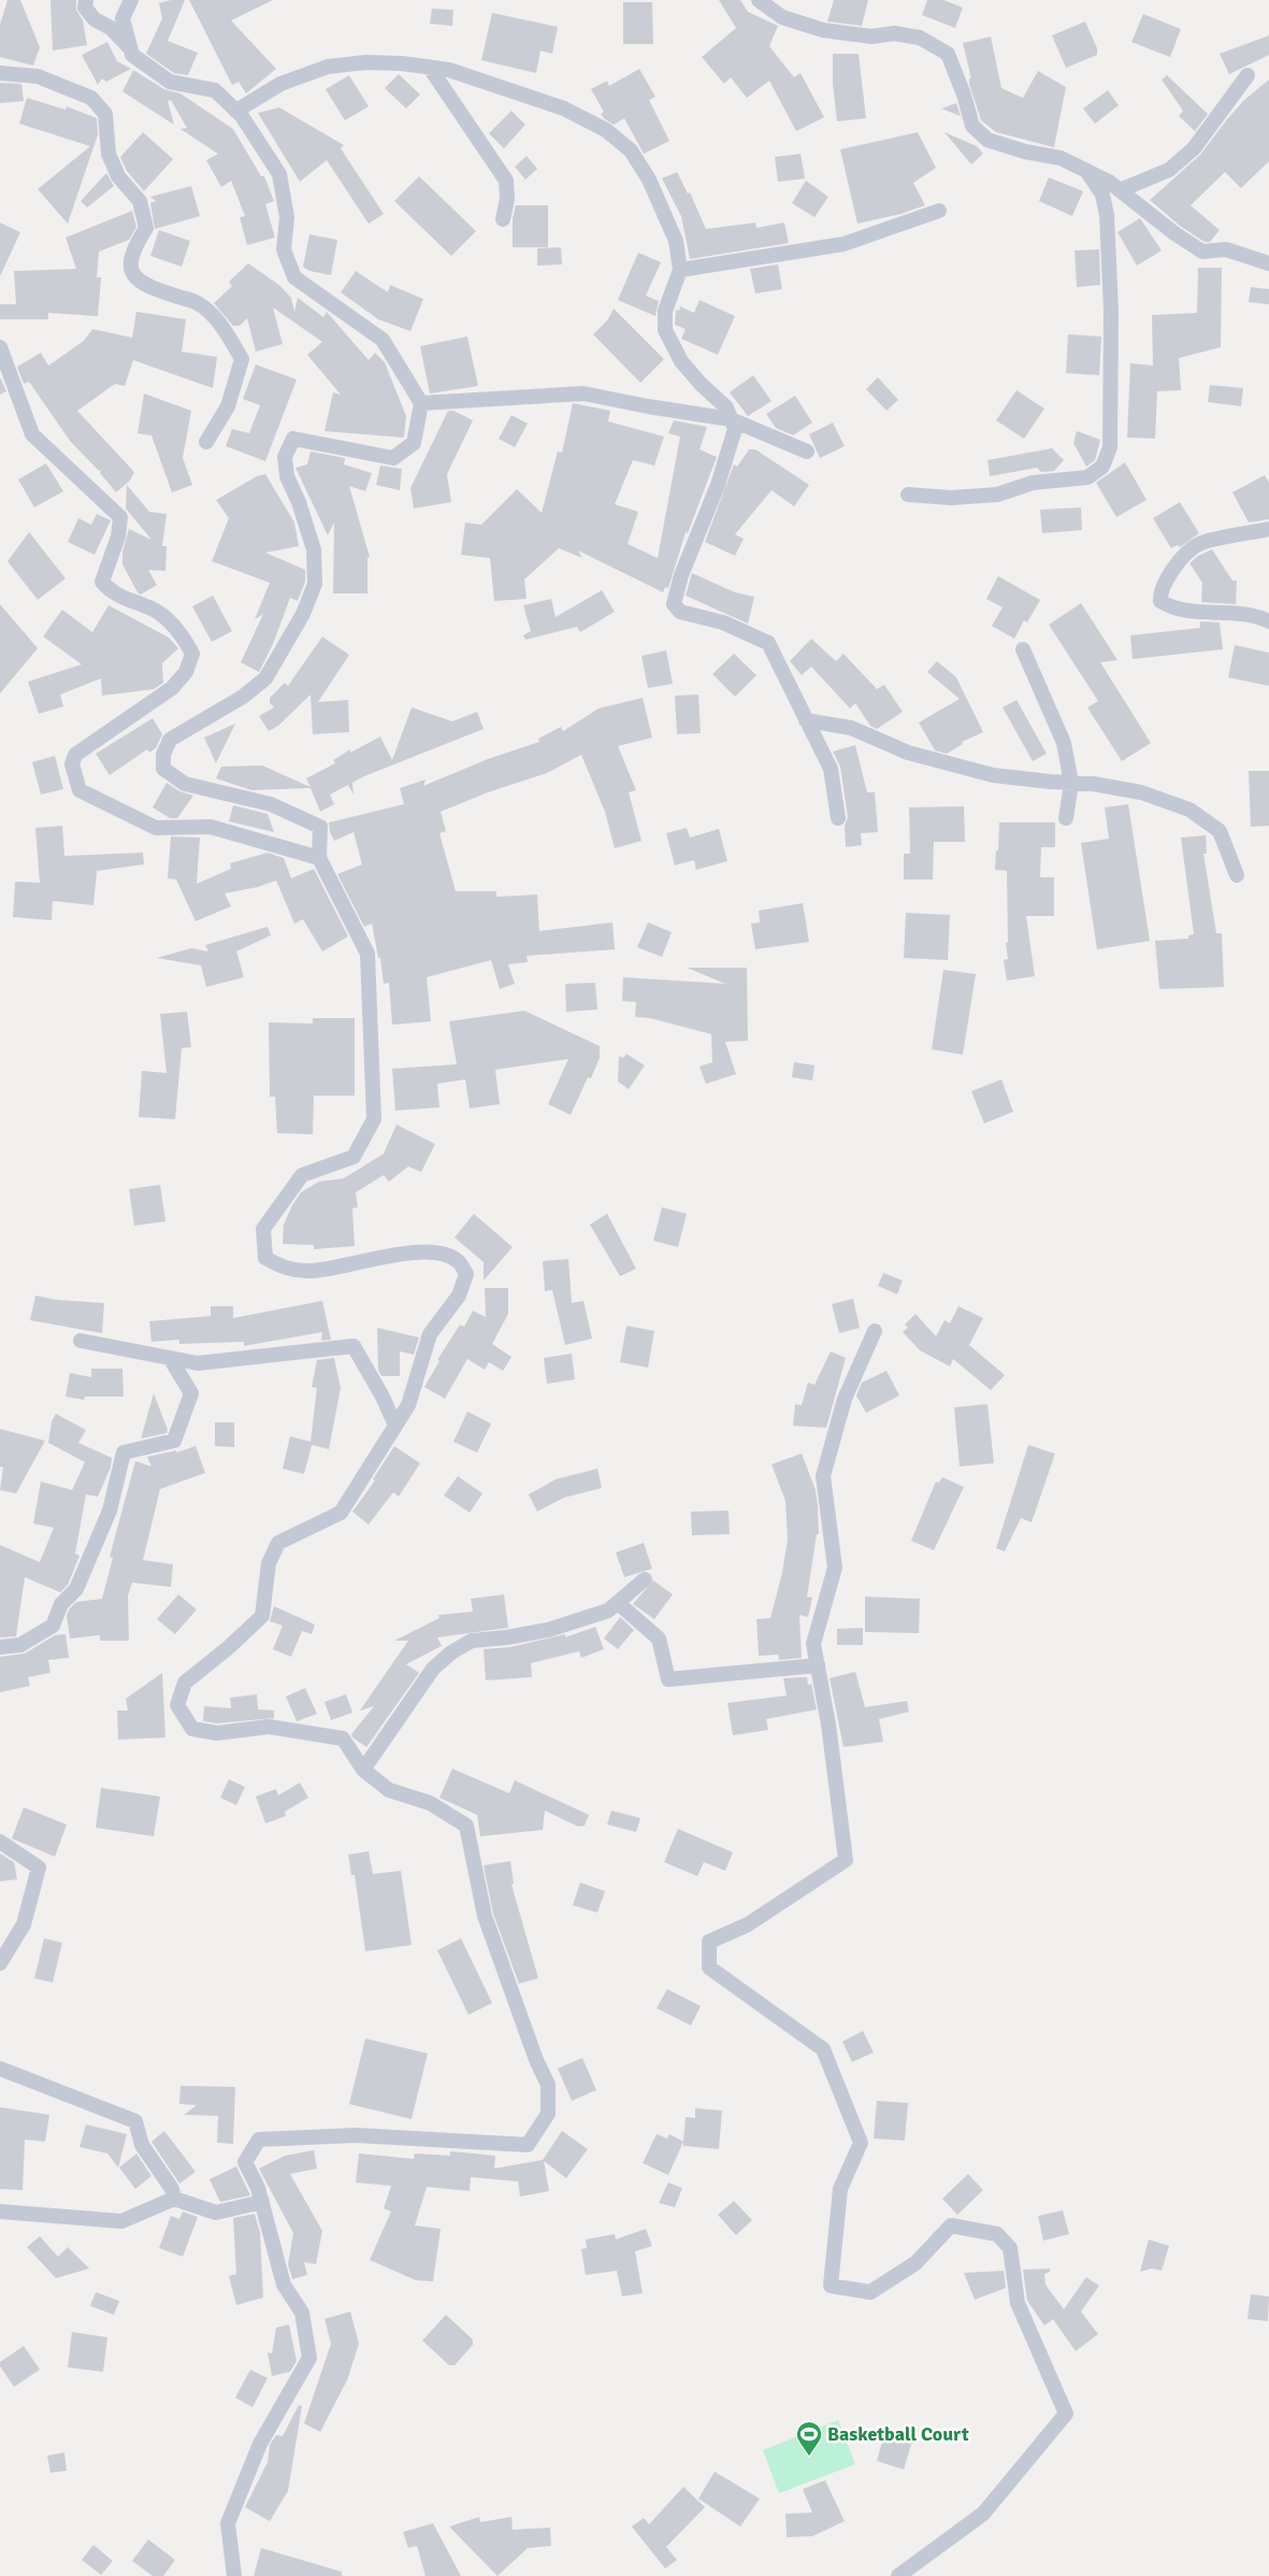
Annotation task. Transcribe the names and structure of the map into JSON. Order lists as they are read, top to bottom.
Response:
{
  "places": {
    "sports": ["Basketball Court"]
  }
}
